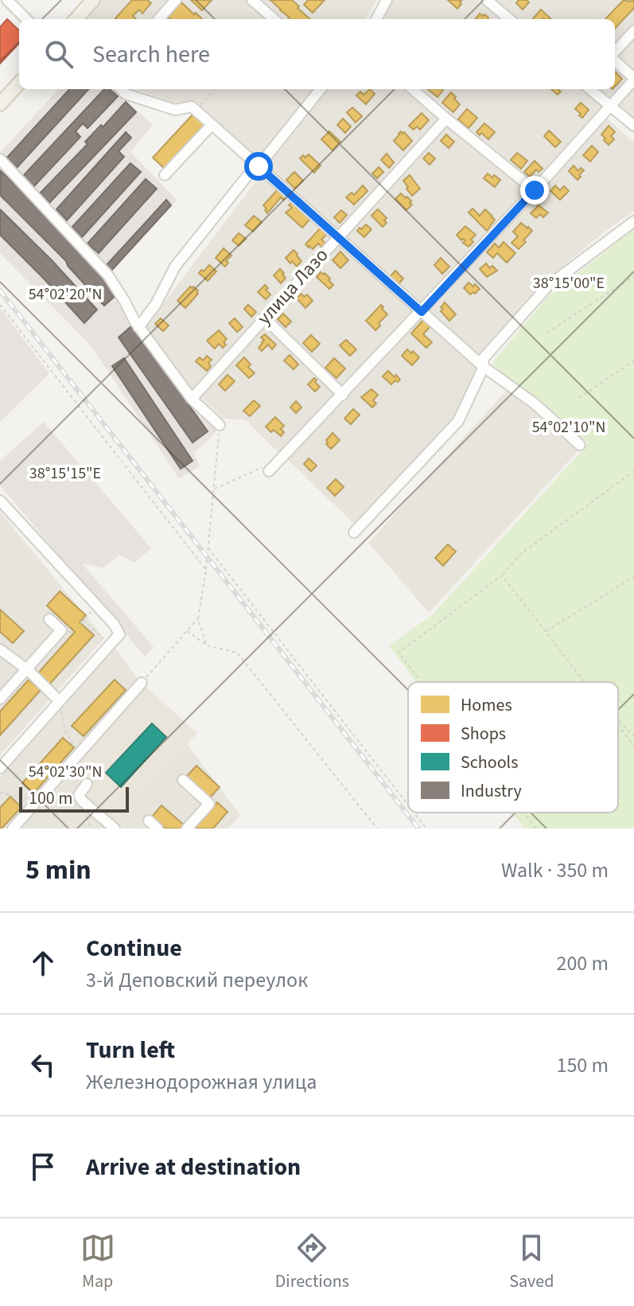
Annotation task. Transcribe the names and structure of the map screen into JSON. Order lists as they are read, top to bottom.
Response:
{
  "streets": {
    "street": ["улица Лазо"]
  },
  "legend": [
    "Homes",
    "Shops",
    "Schools",
    "Industry"
  ],
  "scale_bar": "100 m",
  "page": {
    "search": "Search here",
    "scale": "100 m",
    "heading": ["5 min", "Walk · 350 m"],
    "list": [
      ["Continue", "3-й Деповский переулок", "200 m"],
      ["Turn left", "Железнодорожная улица", "150 m"],
      "Arrive at destination"
    ],
    "nav": ["Map", "Directions", "Saved"]
  },
  "coordinates": [
    "38°15'00\"E",
    "54°02'20\"N",
    "54°02'10\"N",
    "38°15'15\"E",
    "54°02'30\"N"
  ]
}
